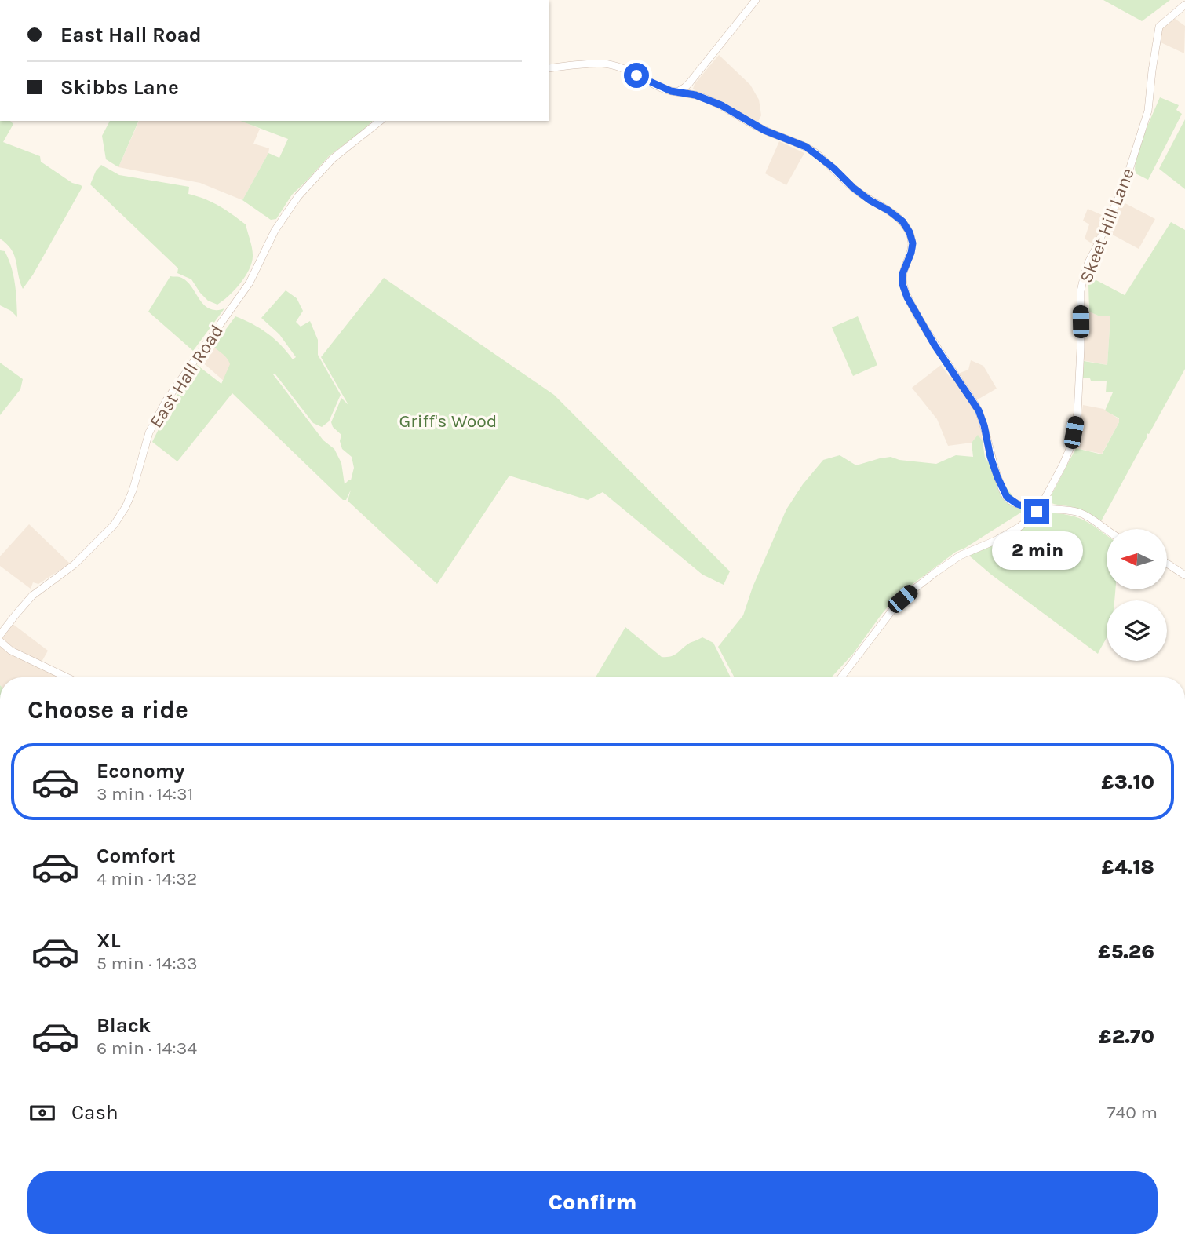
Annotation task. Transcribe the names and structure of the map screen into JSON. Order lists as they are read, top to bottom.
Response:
{
  "streets": {
    "street": ["Skeet Hill Lane", "East Hall Road"]
  },
  "parks": ["Griff's Wood"],
  "north": "left",
  "page": {
    "banner": ["East Hall Road", "Skibbs Lane"],
    "bubble": "2 min",
    "heading": "Choose a ride",
    "list": [
      {
        "name": "Economy",
        "note": "3 min · 14:31",
        "value": "£3.10"
      },
      {
        "name": "Comfort",
        "note": "4 min · 14:32",
        "value": "£4.18"
      },
      {
        "name": "XL",
        "note": "5 min · 14:33",
        "value": "£5.26"
      },
      {
        "name": "Black",
        "note": "6 min · 14:34",
        "value": "£2.70"
      }
    ],
    "pay": ["Cash", "740 m"],
    "buttons": "Confirm"
  }
}
